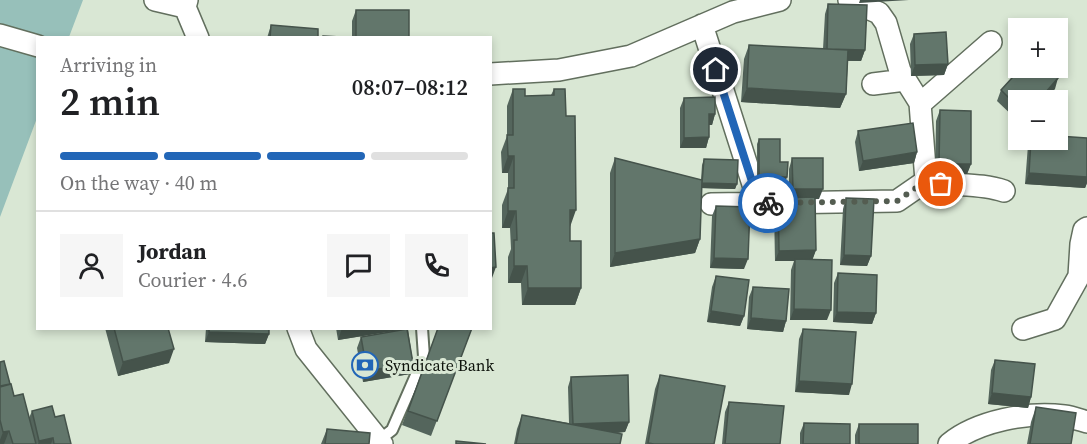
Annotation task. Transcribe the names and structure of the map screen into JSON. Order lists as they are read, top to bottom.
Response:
{
  "places": {
    "bank": ["Syndicate Bank"]
  },
  "page": {
    "map_buttons": ["+", "−"],
    "heading": ["2 min", "Arriving in", "08:07–08:12"],
    "panel": ["Jordan", "Courier · 4.6"],
    "bar": "On the way · 40 m"
  }
}
